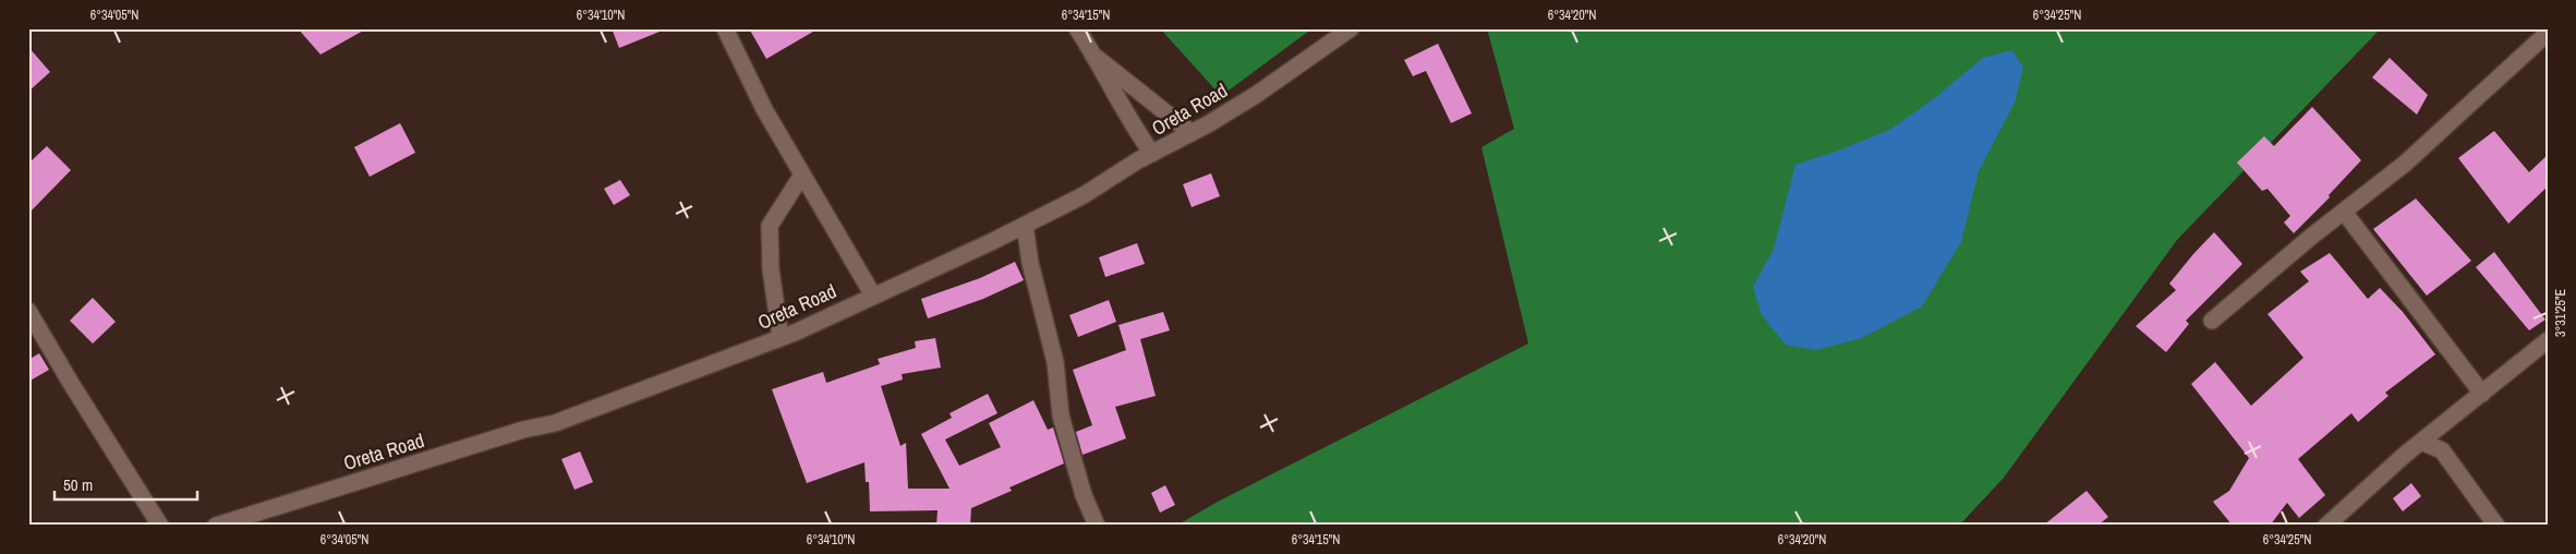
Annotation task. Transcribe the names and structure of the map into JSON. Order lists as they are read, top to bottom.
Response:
{
  "streets": {
    "street": ["Oreta Road"]
  },
  "scale_bar": "50 m",
  "coordinates": [
    "6°34'05\"N",
    "6°34'10\"N",
    "6°34'15\"N",
    "6°34'20\"N",
    "6°34'25\"N",
    "3°31'25\"E"
  ]
}
